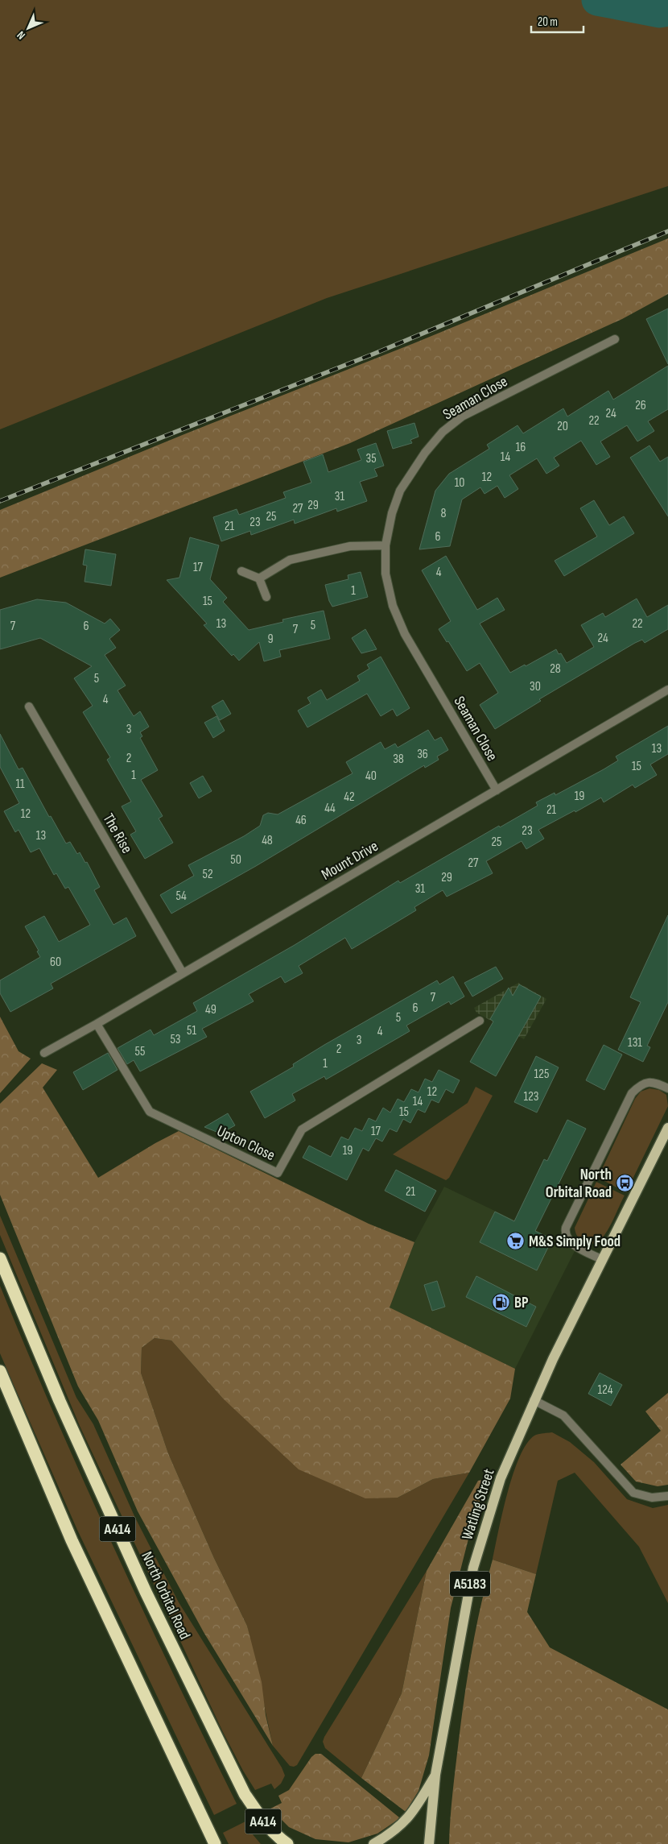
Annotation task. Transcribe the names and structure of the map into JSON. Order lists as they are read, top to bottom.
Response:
{
  "streets": {
    "highway": ["A414", "North Orbital Road"],
    "main road": ["Watling Street", "A5183"],
    "street": [
      "Seaman Close",
      "The Rise",
      "Mount Drive",
      "Upton Close"
    ]
  },
  "crossings": [
    ["Seaman Close", "Mount Drive"],
    ["The Rise", "Mount Drive"],
    ["Mount Drive", "Upton Close"],
    ["Watling Street", "A5183"]
  ],
  "places": {
    "bus stop": ["North Orbital Road"],
    "supermarket": ["M&S Simply Food"],
    "fuel station": ["BP"]
  },
  "house_numbers": [
    "26",
    "24",
    "22",
    "20",
    "16",
    "14",
    "35",
    "12",
    "10",
    "31",
    "29",
    "27",
    "8",
    "25",
    "23",
    "21",
    "6",
    "17",
    "4",
    "1",
    "15",
    "13",
    "22",
    "5",
    "7",
    "6",
    "7",
    "24",
    "9",
    "28",
    "5",
    "30",
    "4",
    "3",
    "13",
    "36",
    "2",
    "38",
    "15",
    "1",
    "40",
    "11",
    "19",
    "42",
    "44",
    "21",
    "12",
    "46",
    "23",
    "13",
    "48",
    "25",
    "50",
    "27",
    "52",
    "29",
    "31",
    "54",
    "60",
    "7",
    "6",
    "49",
    "5",
    "51",
    "4",
    "53",
    "3",
    "131",
    "2",
    "55",
    "1",
    "125",
    "12",
    "123",
    "14",
    "15",
    "17",
    "19",
    "21",
    "124"
  ],
  "scale_bar": "20 m",
  "north": "bottom left"
}
